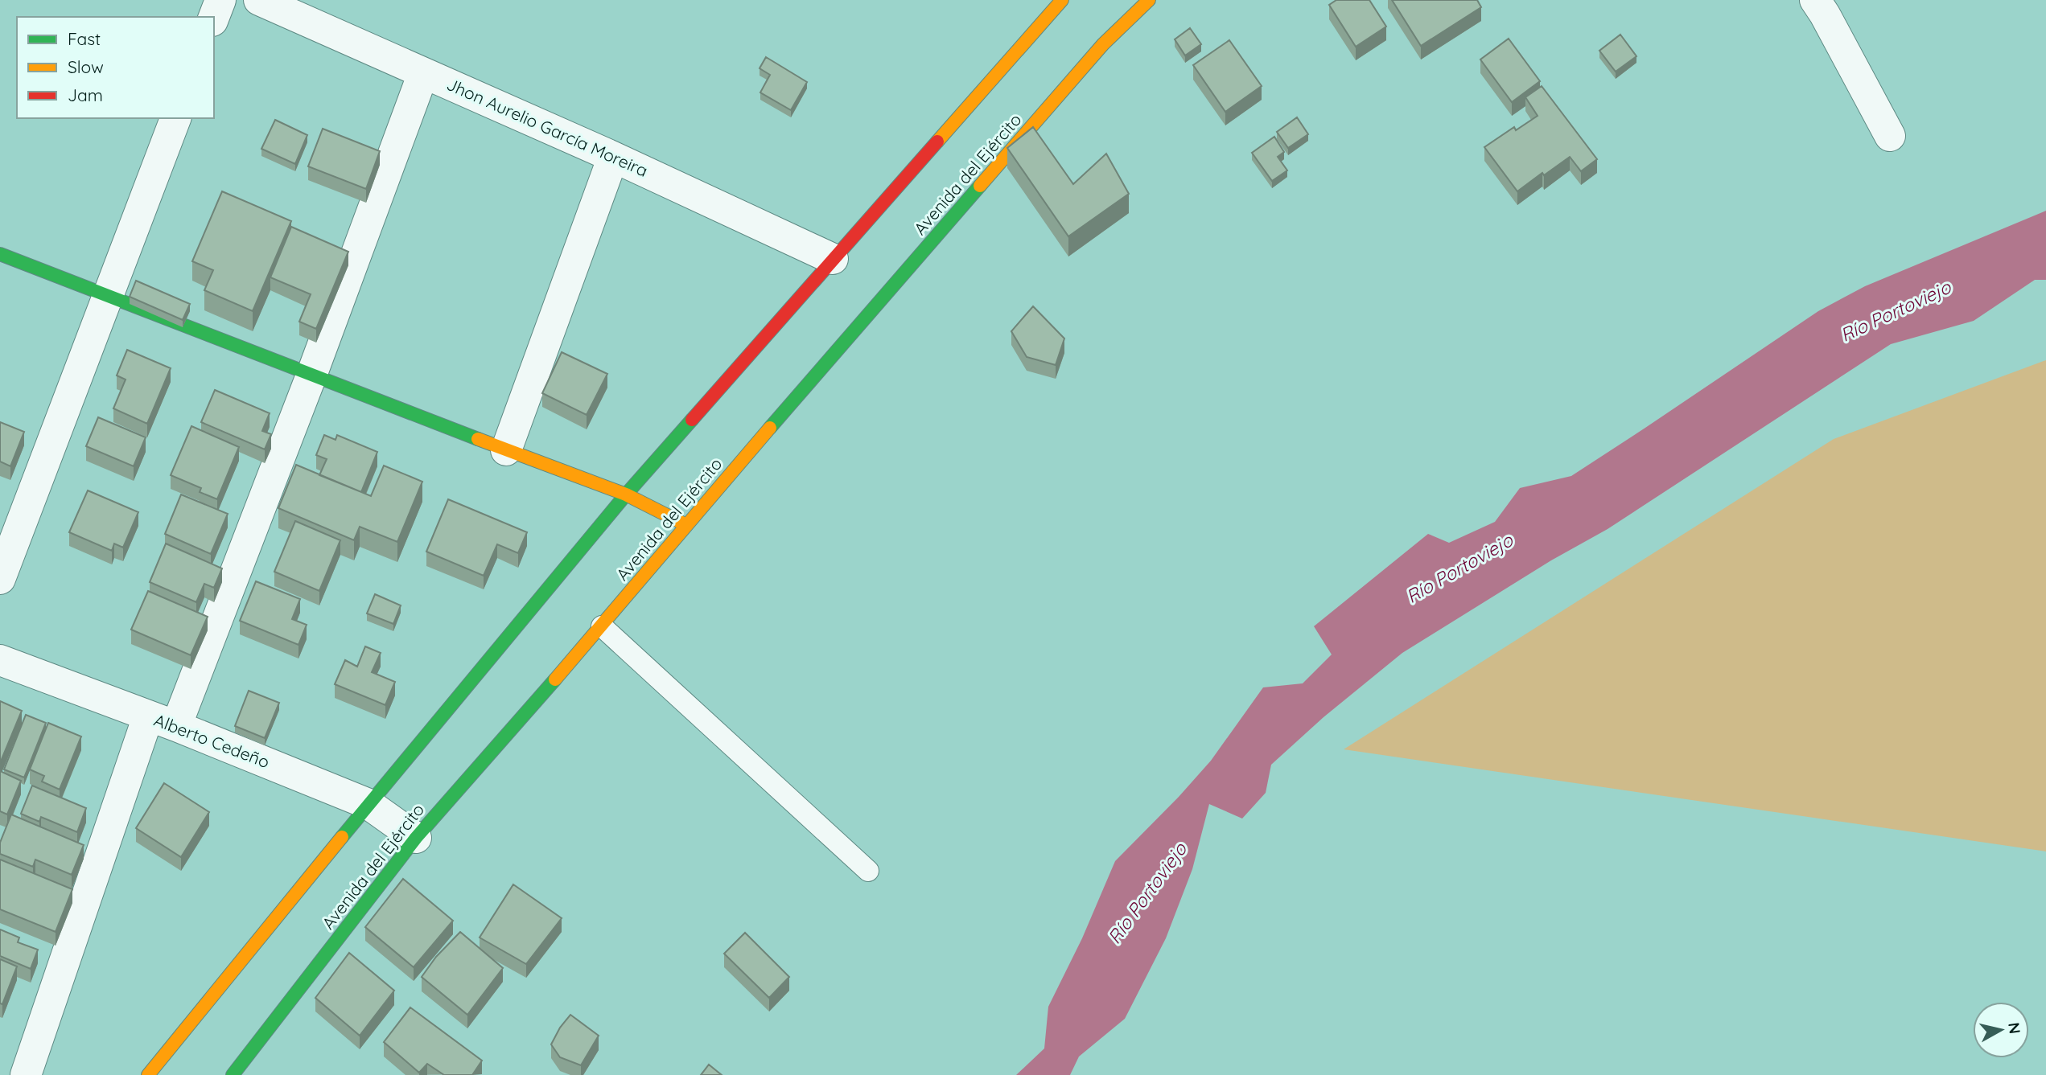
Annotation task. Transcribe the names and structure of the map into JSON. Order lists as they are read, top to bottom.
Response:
{
  "streets": {
    "main road": ["Avenida del Ejército"],
    "street": ["Jhon Aurelio García Moreira", "Alberto Cedeño"]
  },
  "crossings": [
    ["Avenida del Ejército", "Alberto Cedeño"]
  ],
  "water": ["Río Portoviejo"],
  "legend": ["Fast", "Slow", "Jam"],
  "north": "right"
}
